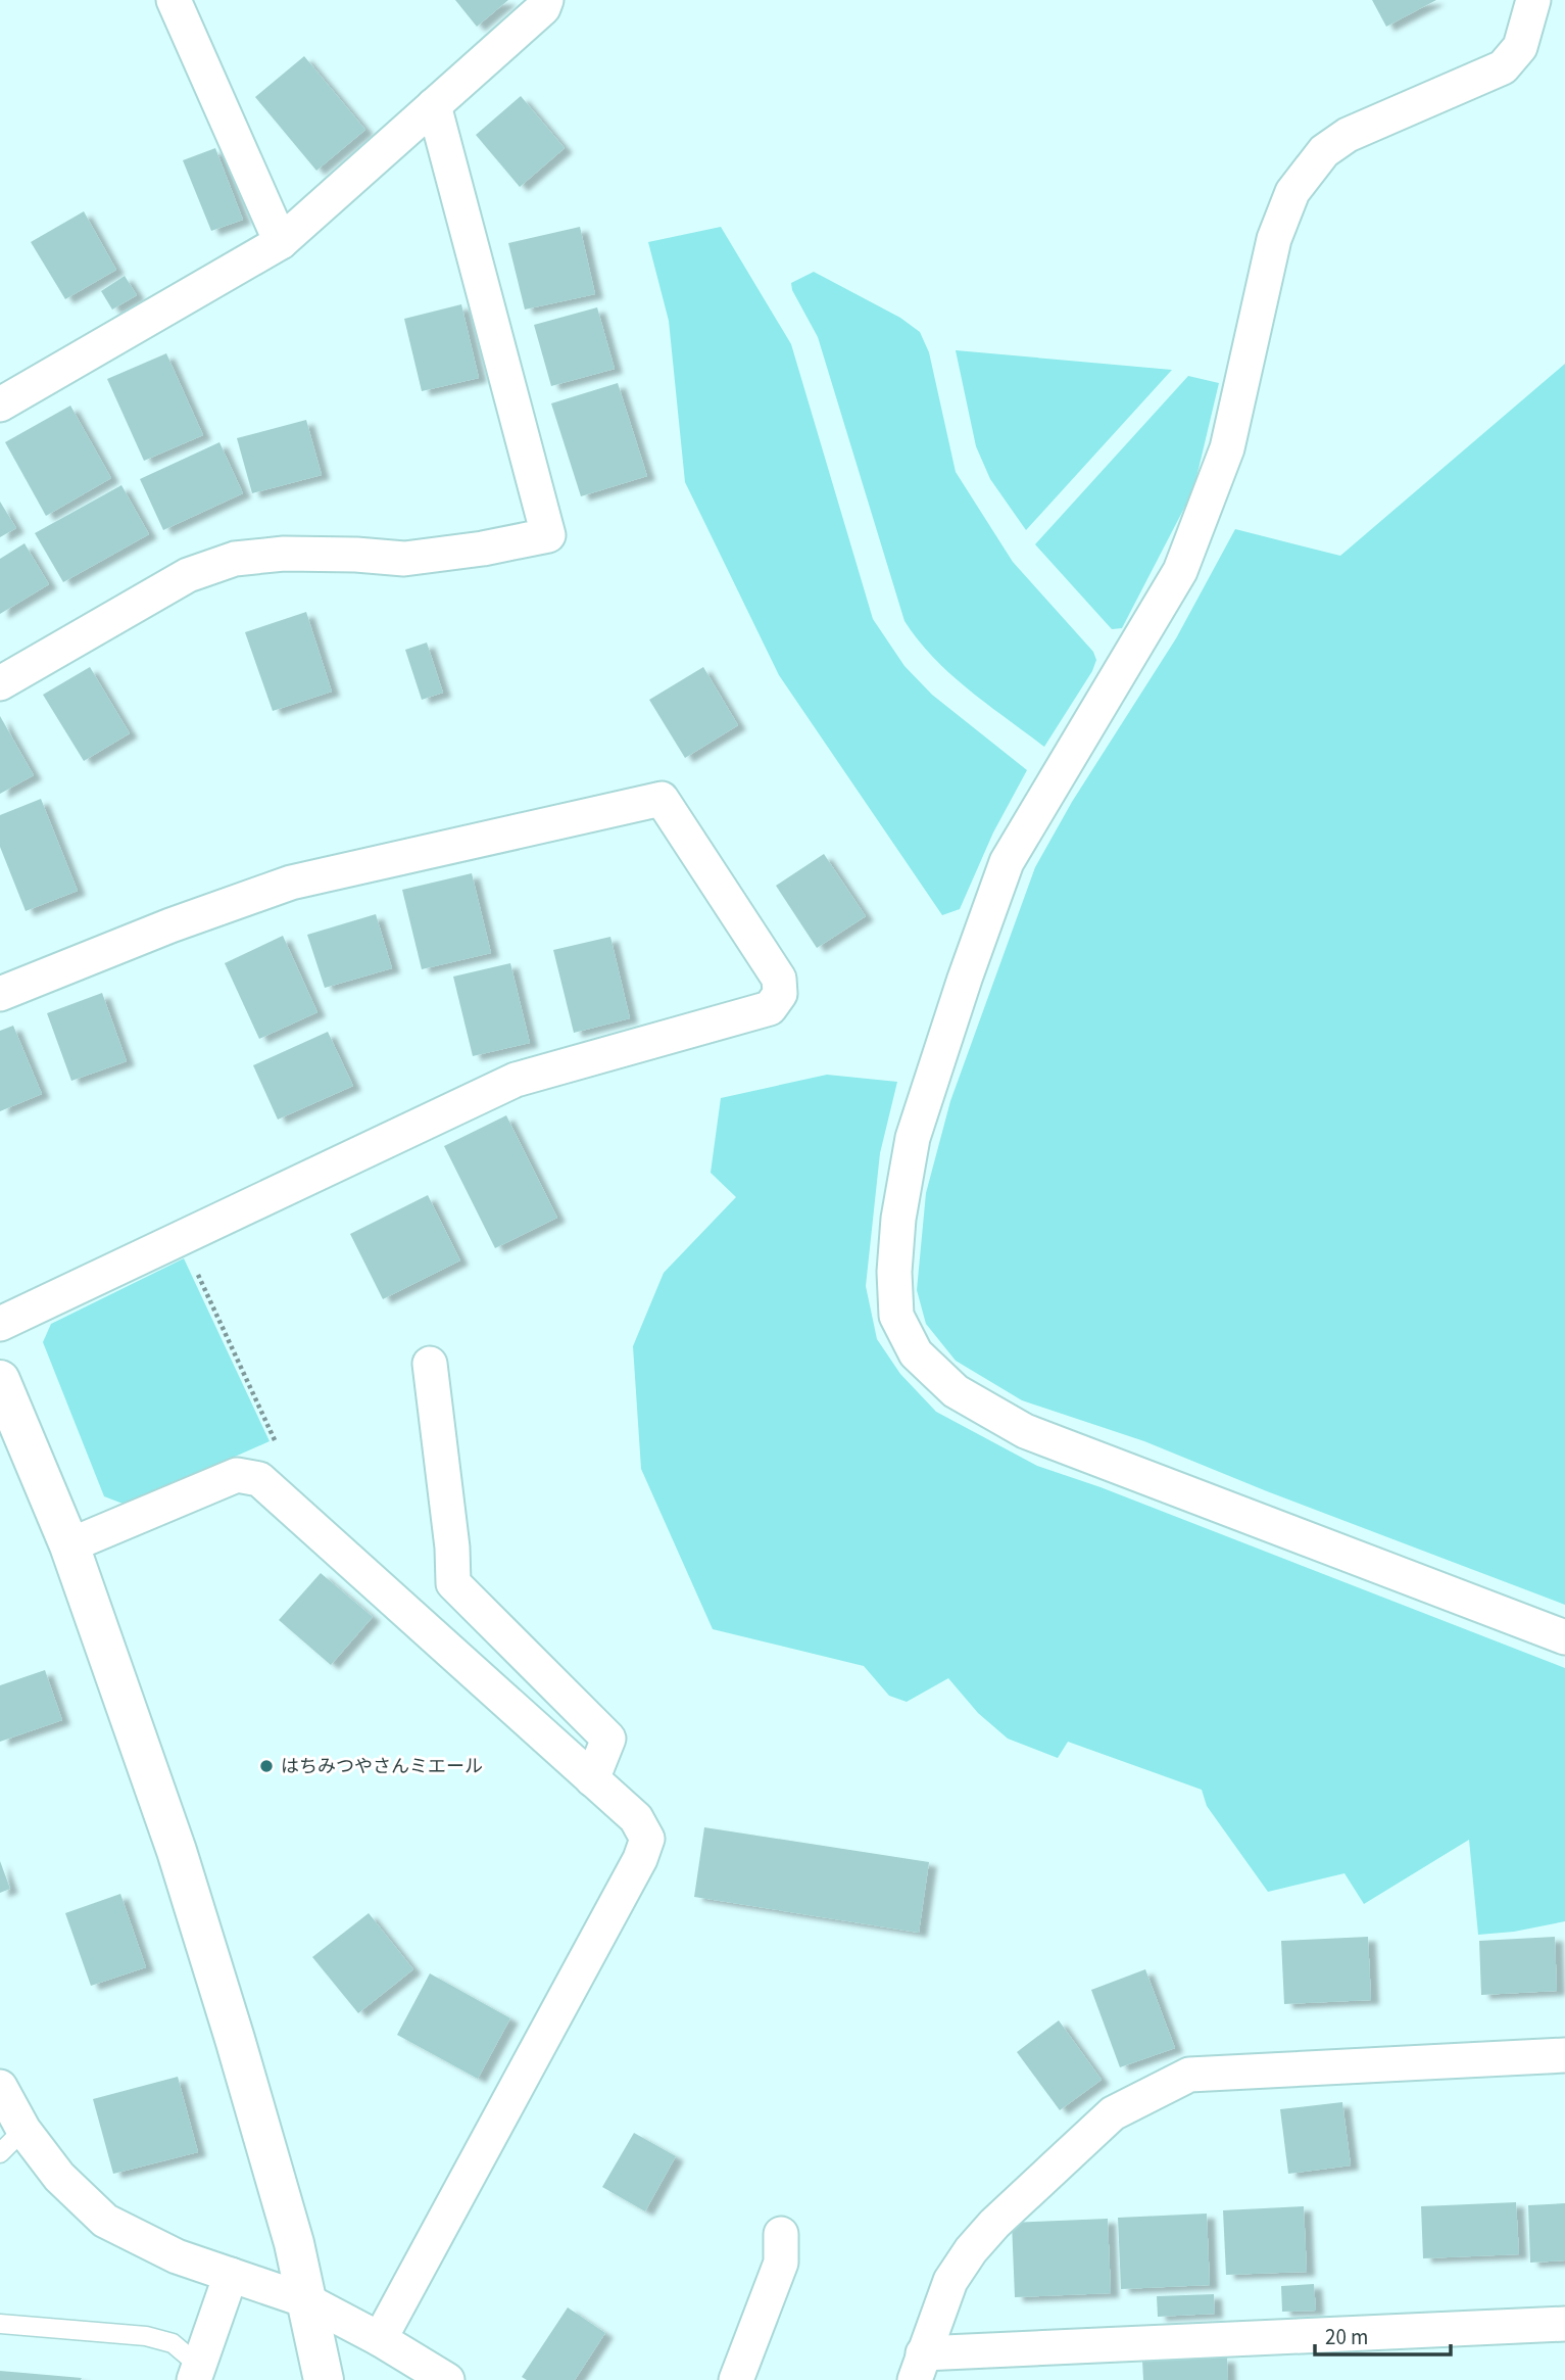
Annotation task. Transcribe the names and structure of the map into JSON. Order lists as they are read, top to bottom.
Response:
{
  "places": ["はちみつやさんミエール"],
  "scale_bar": "20 m"
}
